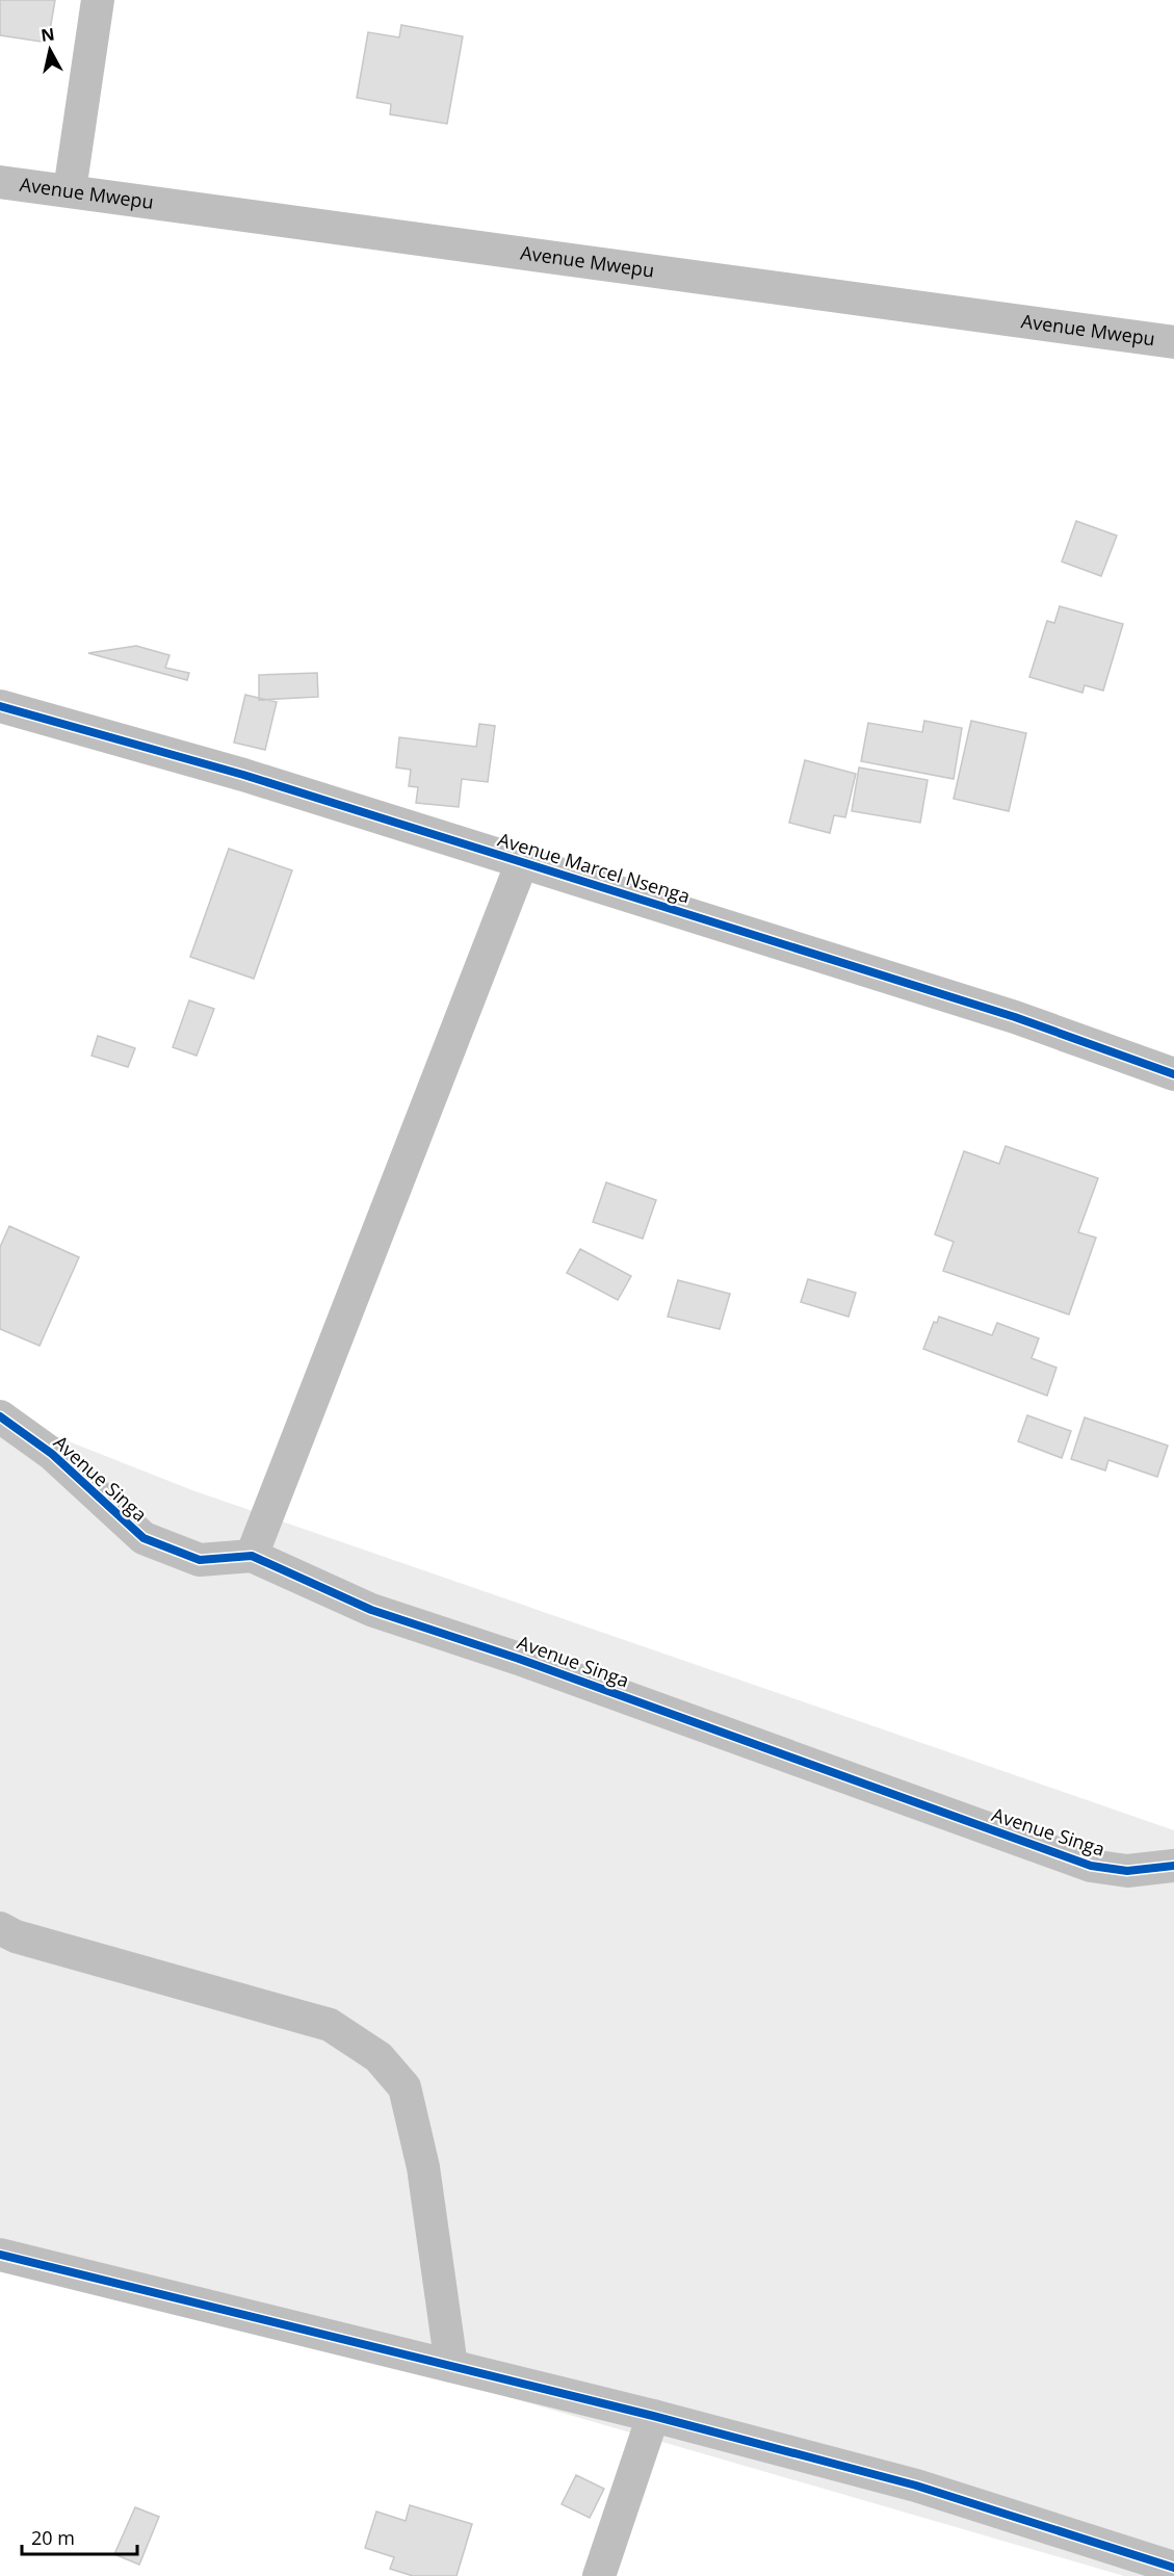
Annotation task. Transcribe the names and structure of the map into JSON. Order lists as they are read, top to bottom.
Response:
{
  "streets": {
    "street": ["Avenue Mwepu", "Avenue Marcel Nsenga", "Avenue Singa"]
  },
  "scale_bar": "20 m",
  "north": "top"
}
